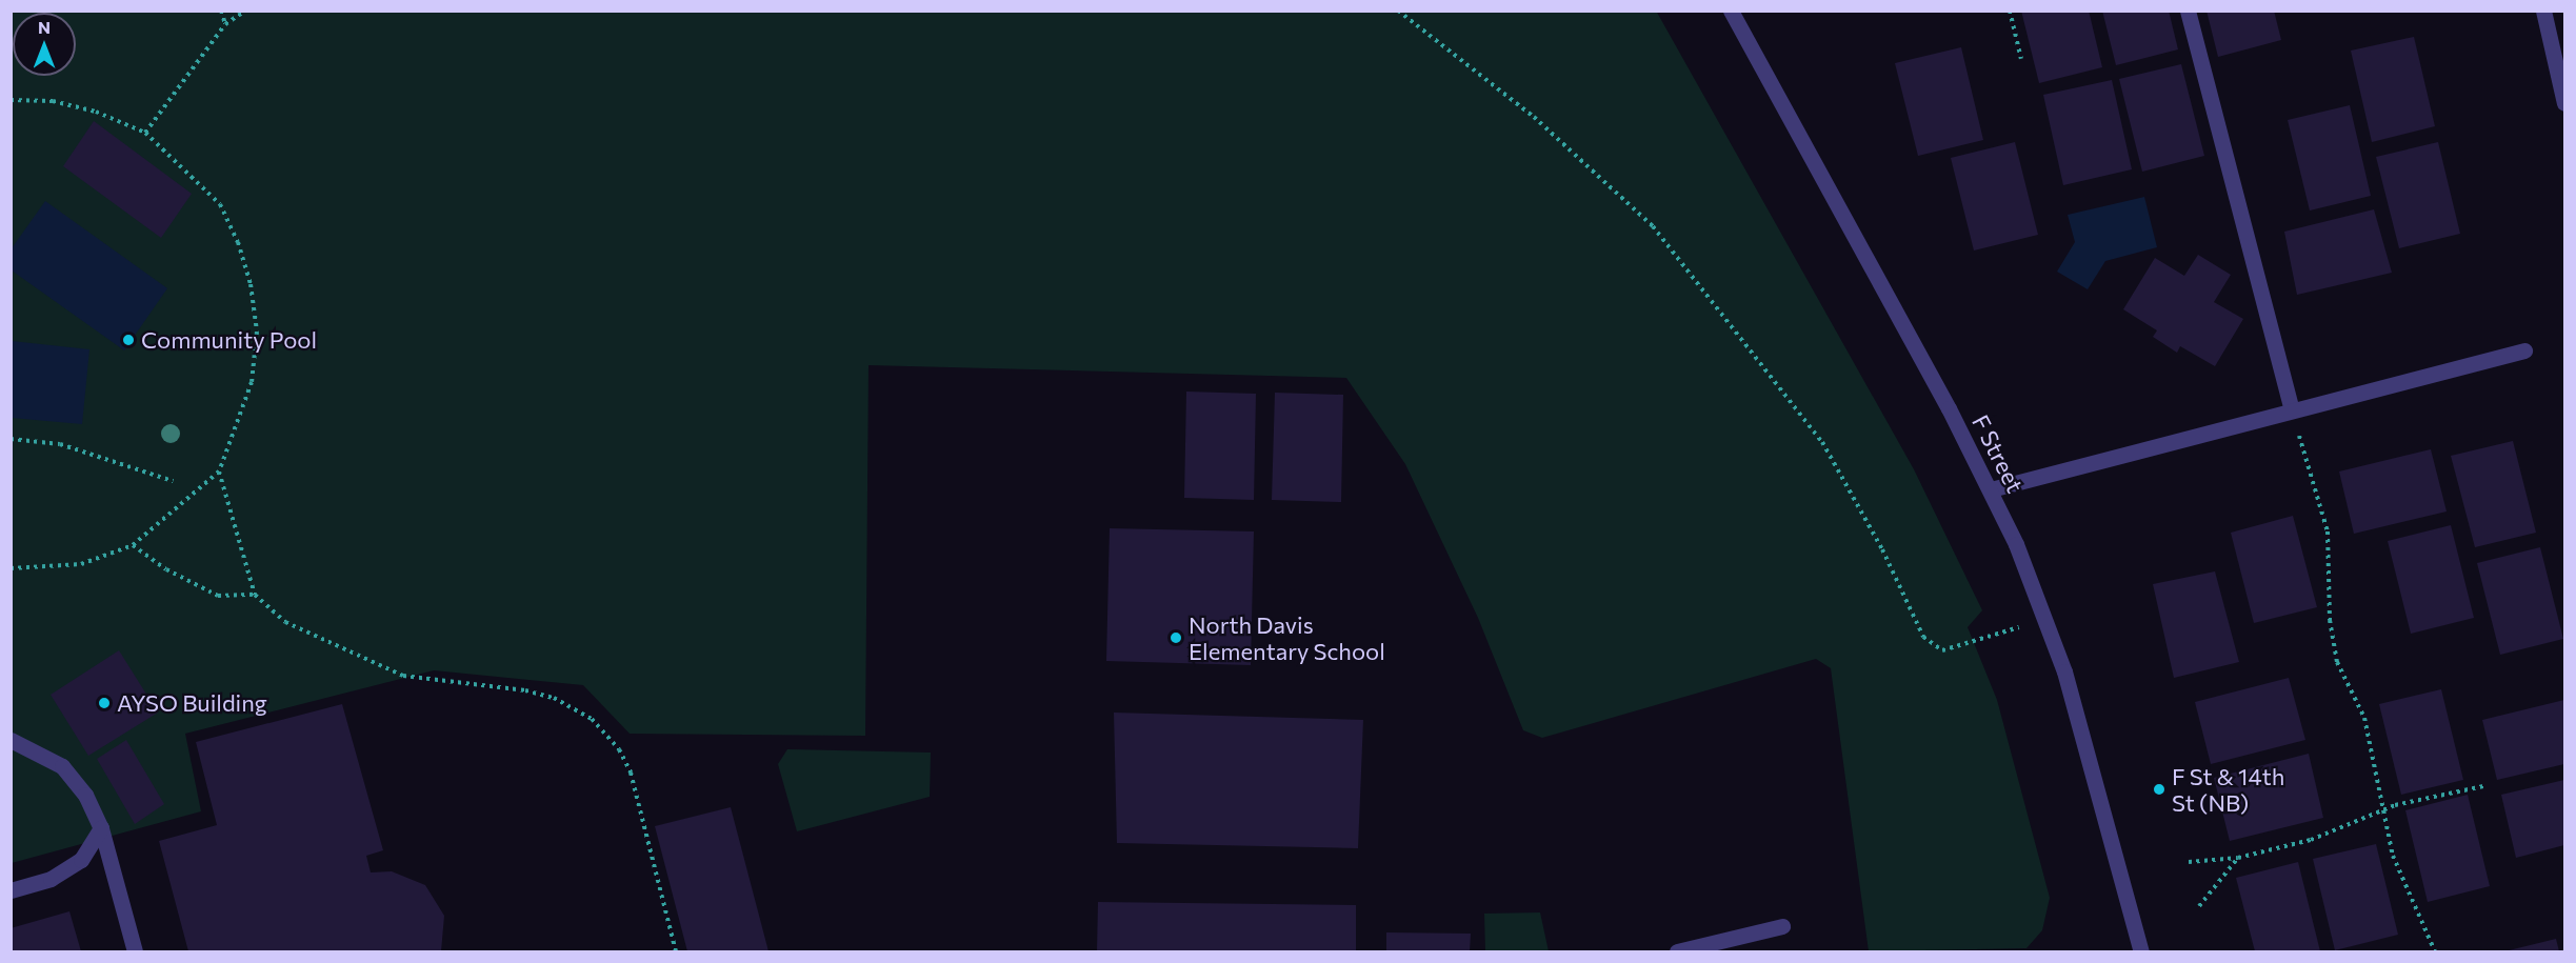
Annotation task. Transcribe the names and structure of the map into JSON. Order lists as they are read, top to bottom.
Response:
{
  "streets": {
    "street": ["F Street"]
  },
  "places": [
    "Community Pool",
    "North Davis Elementary School",
    "AYSO Building",
    "F St & 14th St (NB)"
  ],
  "north": "top"
}
